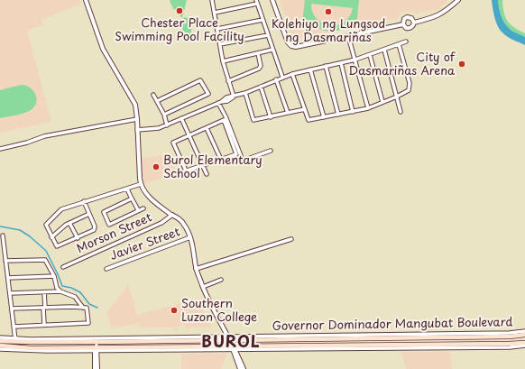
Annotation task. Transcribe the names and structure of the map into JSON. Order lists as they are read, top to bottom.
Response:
{
  "streets": {
    "main road": ["Governor Dominador Mangubat Boulevard"],
    "street": ["Morson Street", "Javier Street"]
  },
  "districts": ["BUROL"],
  "places": [
    "Chester Place Swimming Pool Facility",
    "Kolehiyo ng Lungsod ng Dasmariñas",
    "City of Dasmariñas Arena",
    "Burol Elementary School",
    "Southern Luzon College"
  ]
}
